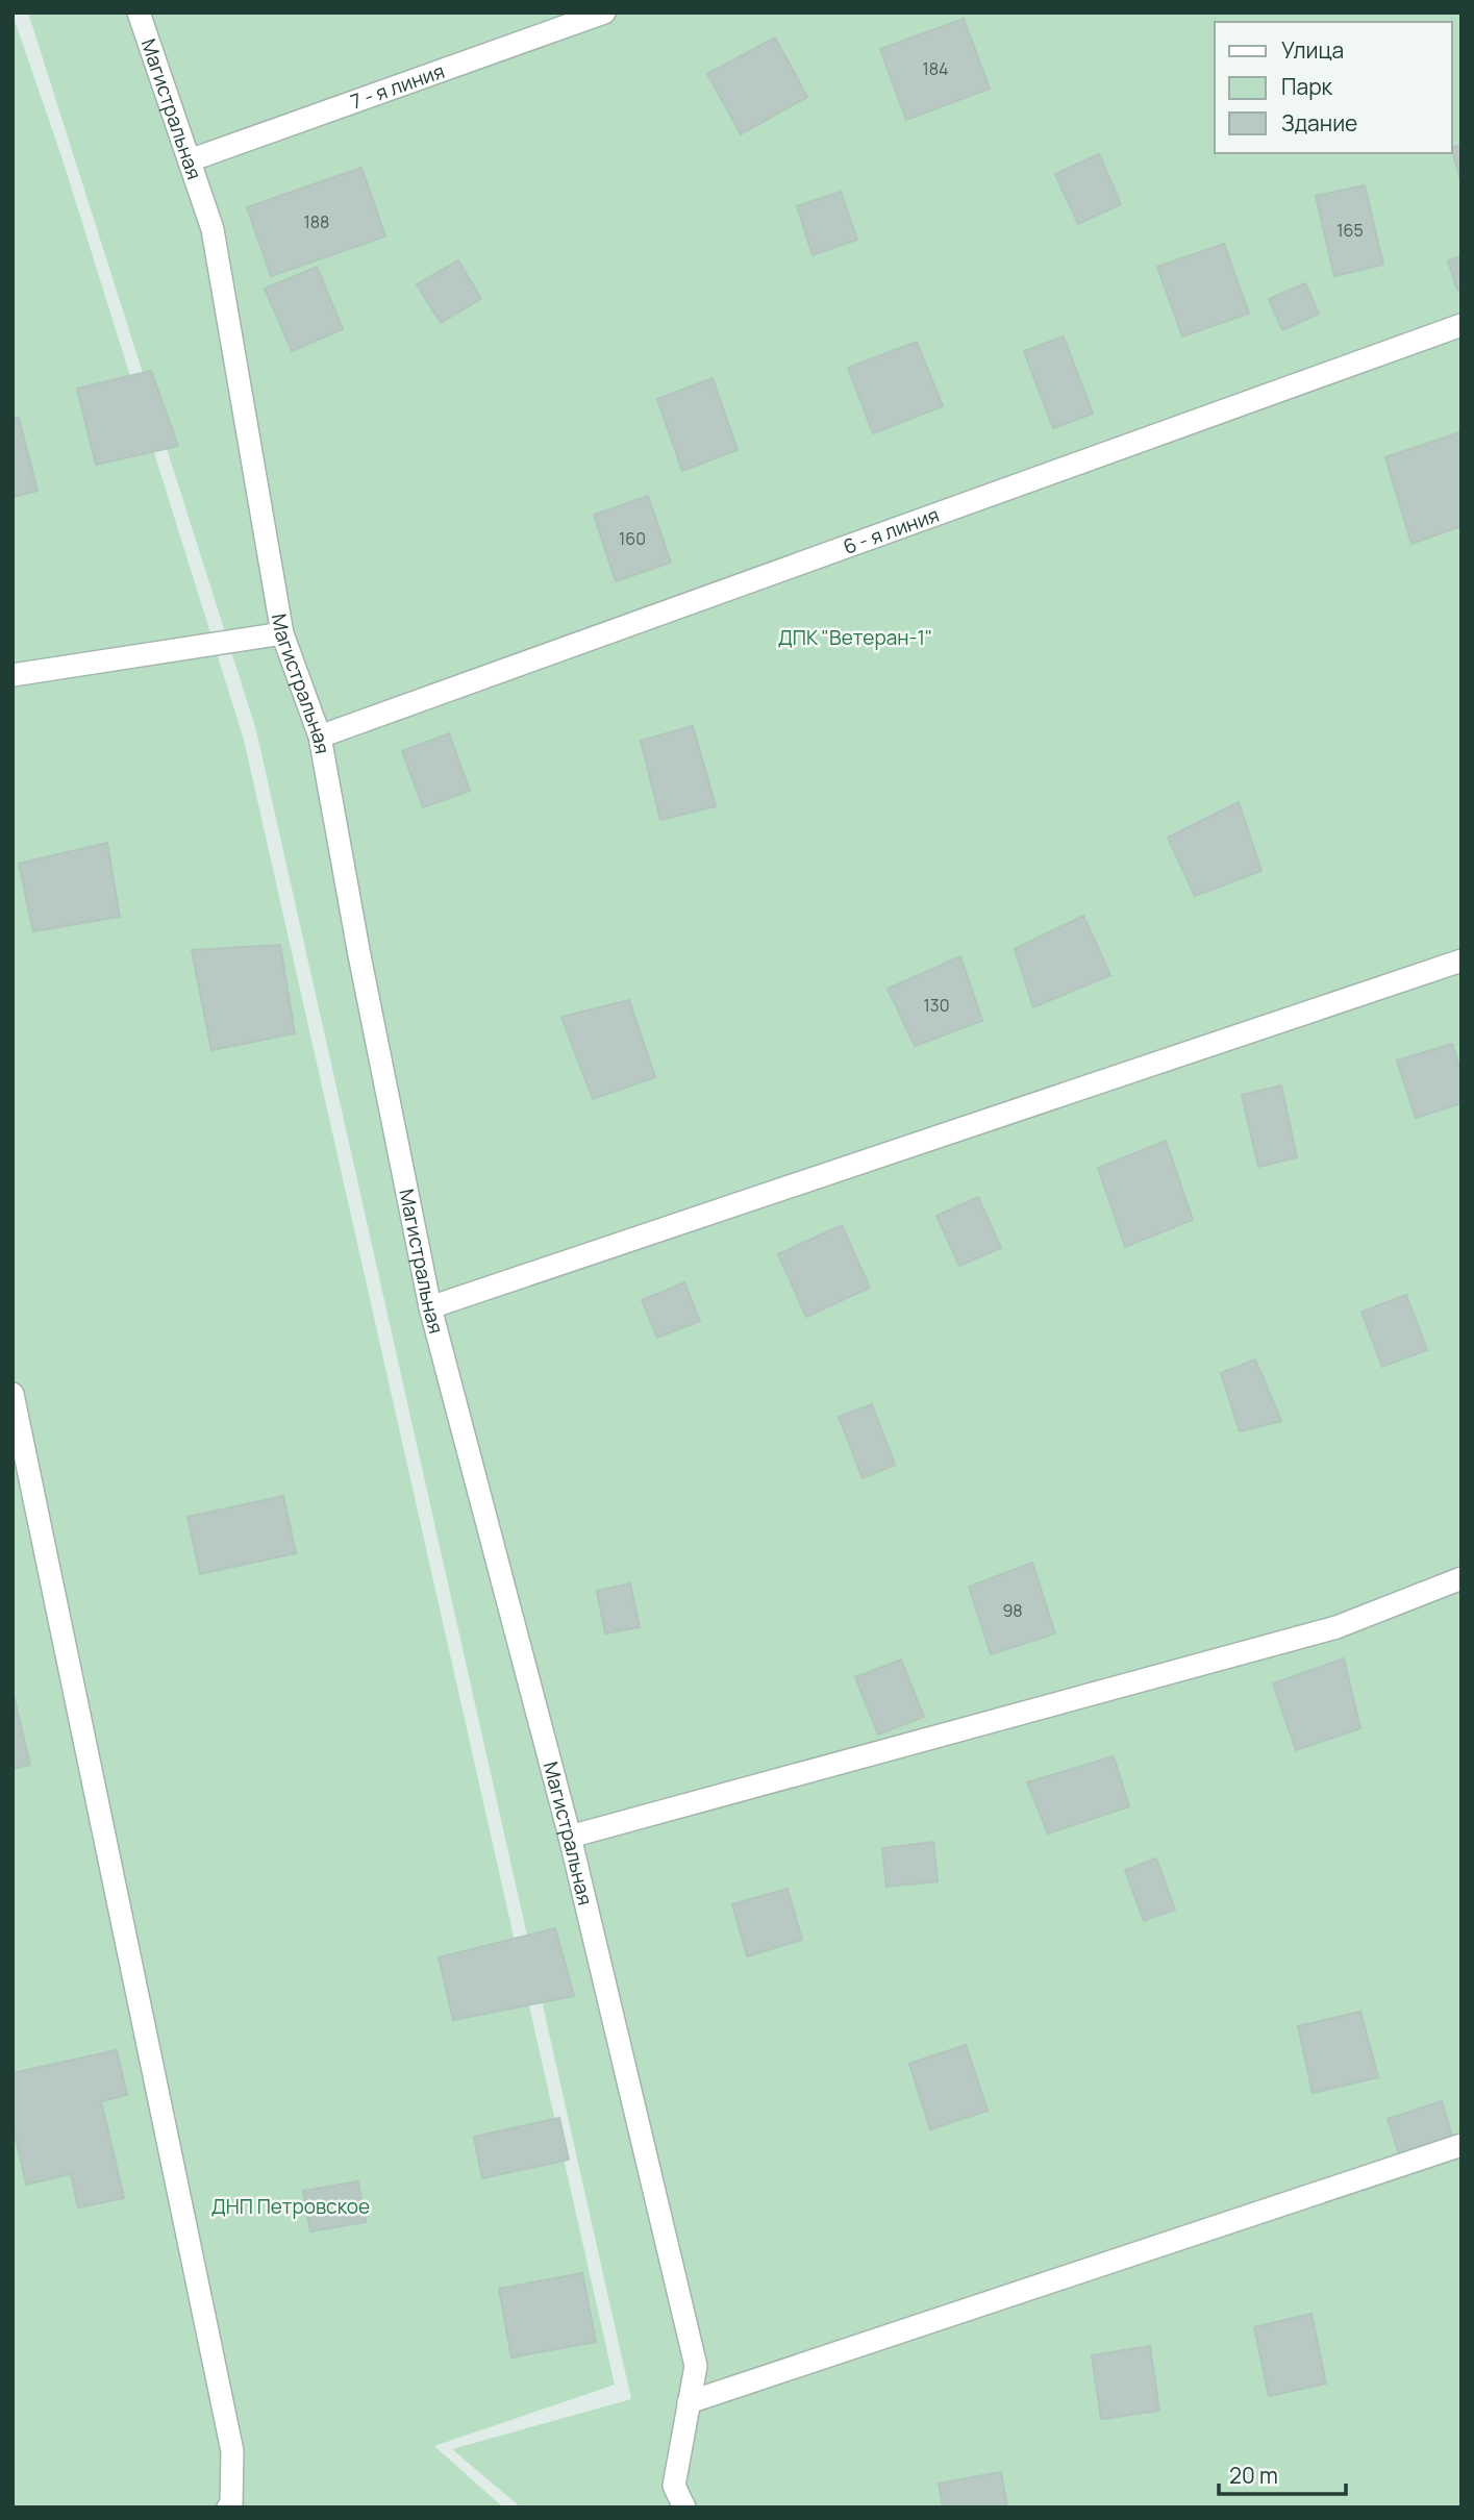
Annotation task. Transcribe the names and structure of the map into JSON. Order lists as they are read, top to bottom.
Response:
{
  "streets": {
    "street": ["7 - я линия", "Магистральная", "6 - я линия"]
  },
  "crossings": [
    ["7 - я линия", "Магистральная"],
    ["Магистральная", "6 - я линия"]
  ],
  "parks": ["ДПК \"Ветеран-1\"", "ДНП Петровское"],
  "house_numbers": [
    "184",
    "188",
    "165",
    "160",
    "130",
    "98"
  ],
  "legend": ["Улица", "Парк", "Здание"],
  "scale_bar": "20 m"
}
